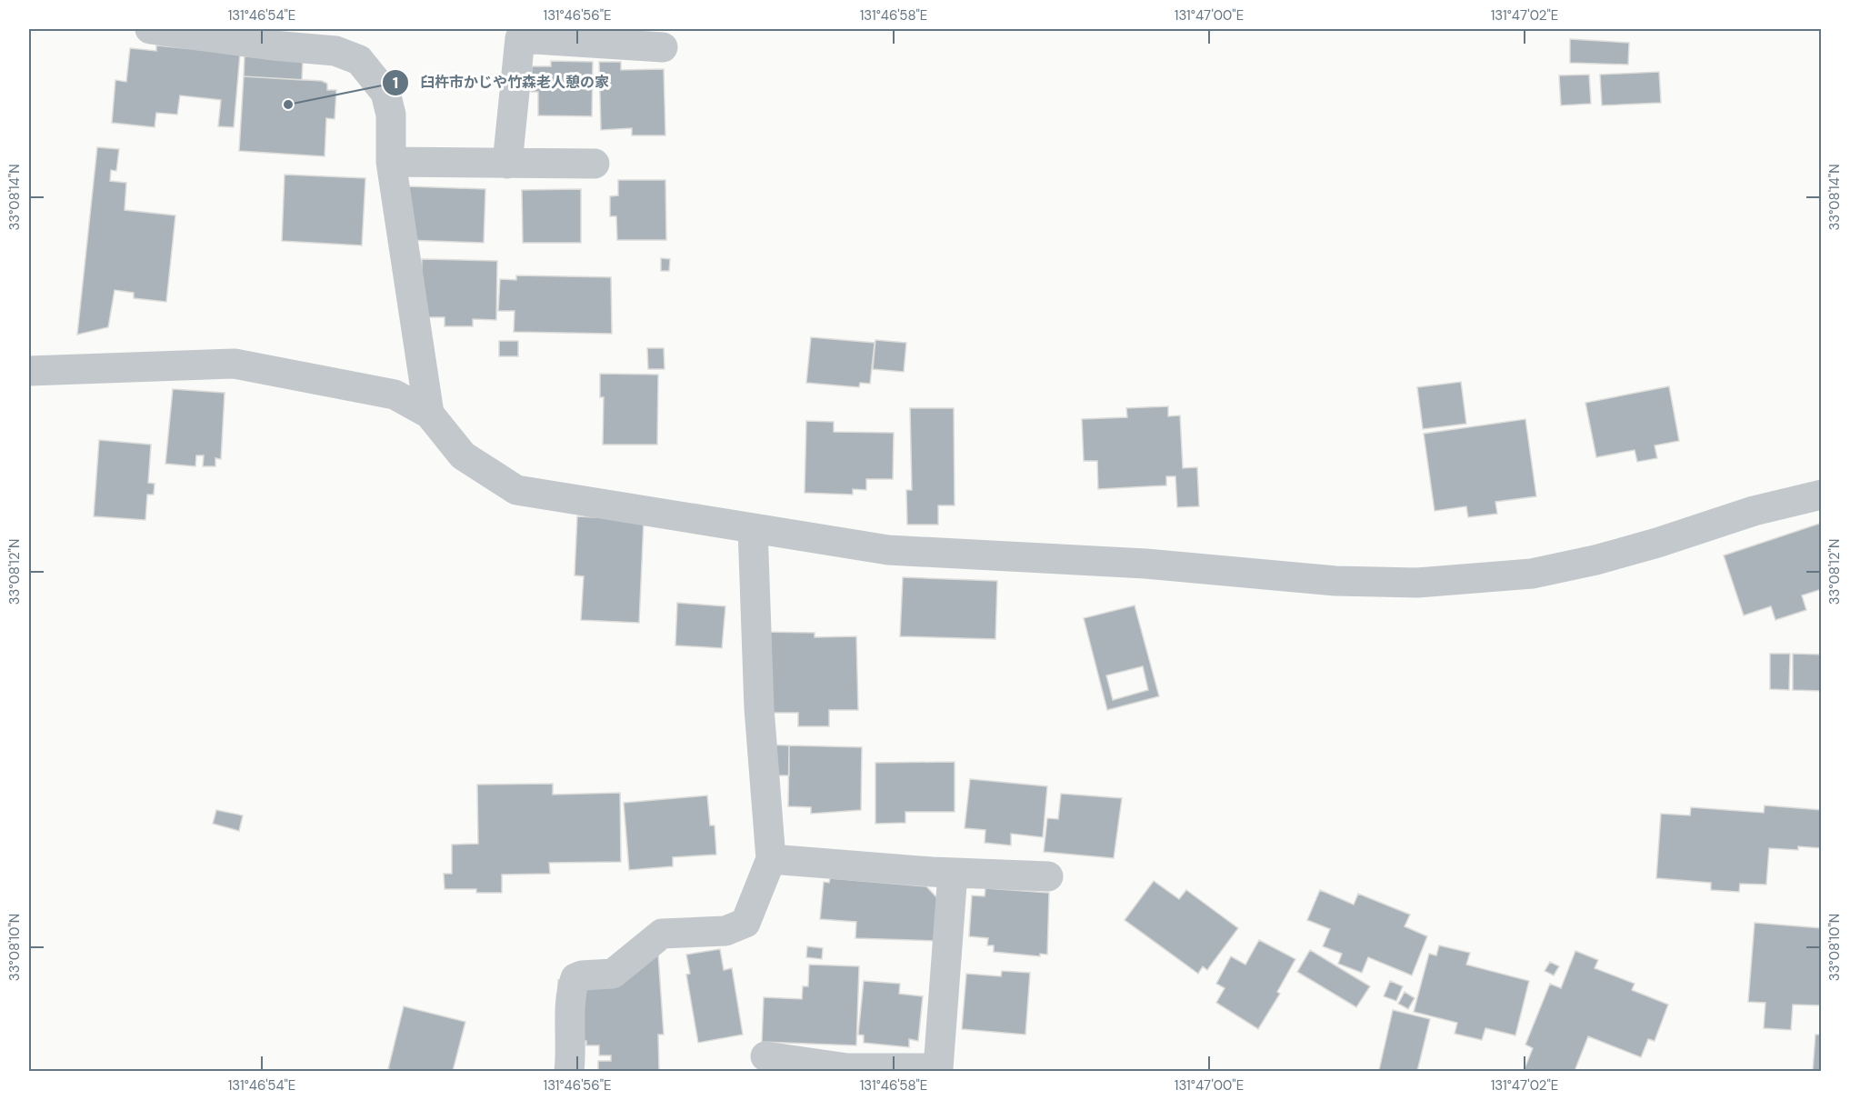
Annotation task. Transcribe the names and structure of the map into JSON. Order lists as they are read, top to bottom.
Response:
{
  "places": ["臼杵市かじや竹森老人憩の家"],
  "coordinates": [
    "131°46'54\"E",
    "131°46'56\"E",
    "131°46'58\"E",
    "131°47'00\"E",
    "131°47'02\"E",
    "33°08'14\"N",
    "33°08'12\"N",
    "33°08'10\"N"
  ]
}
